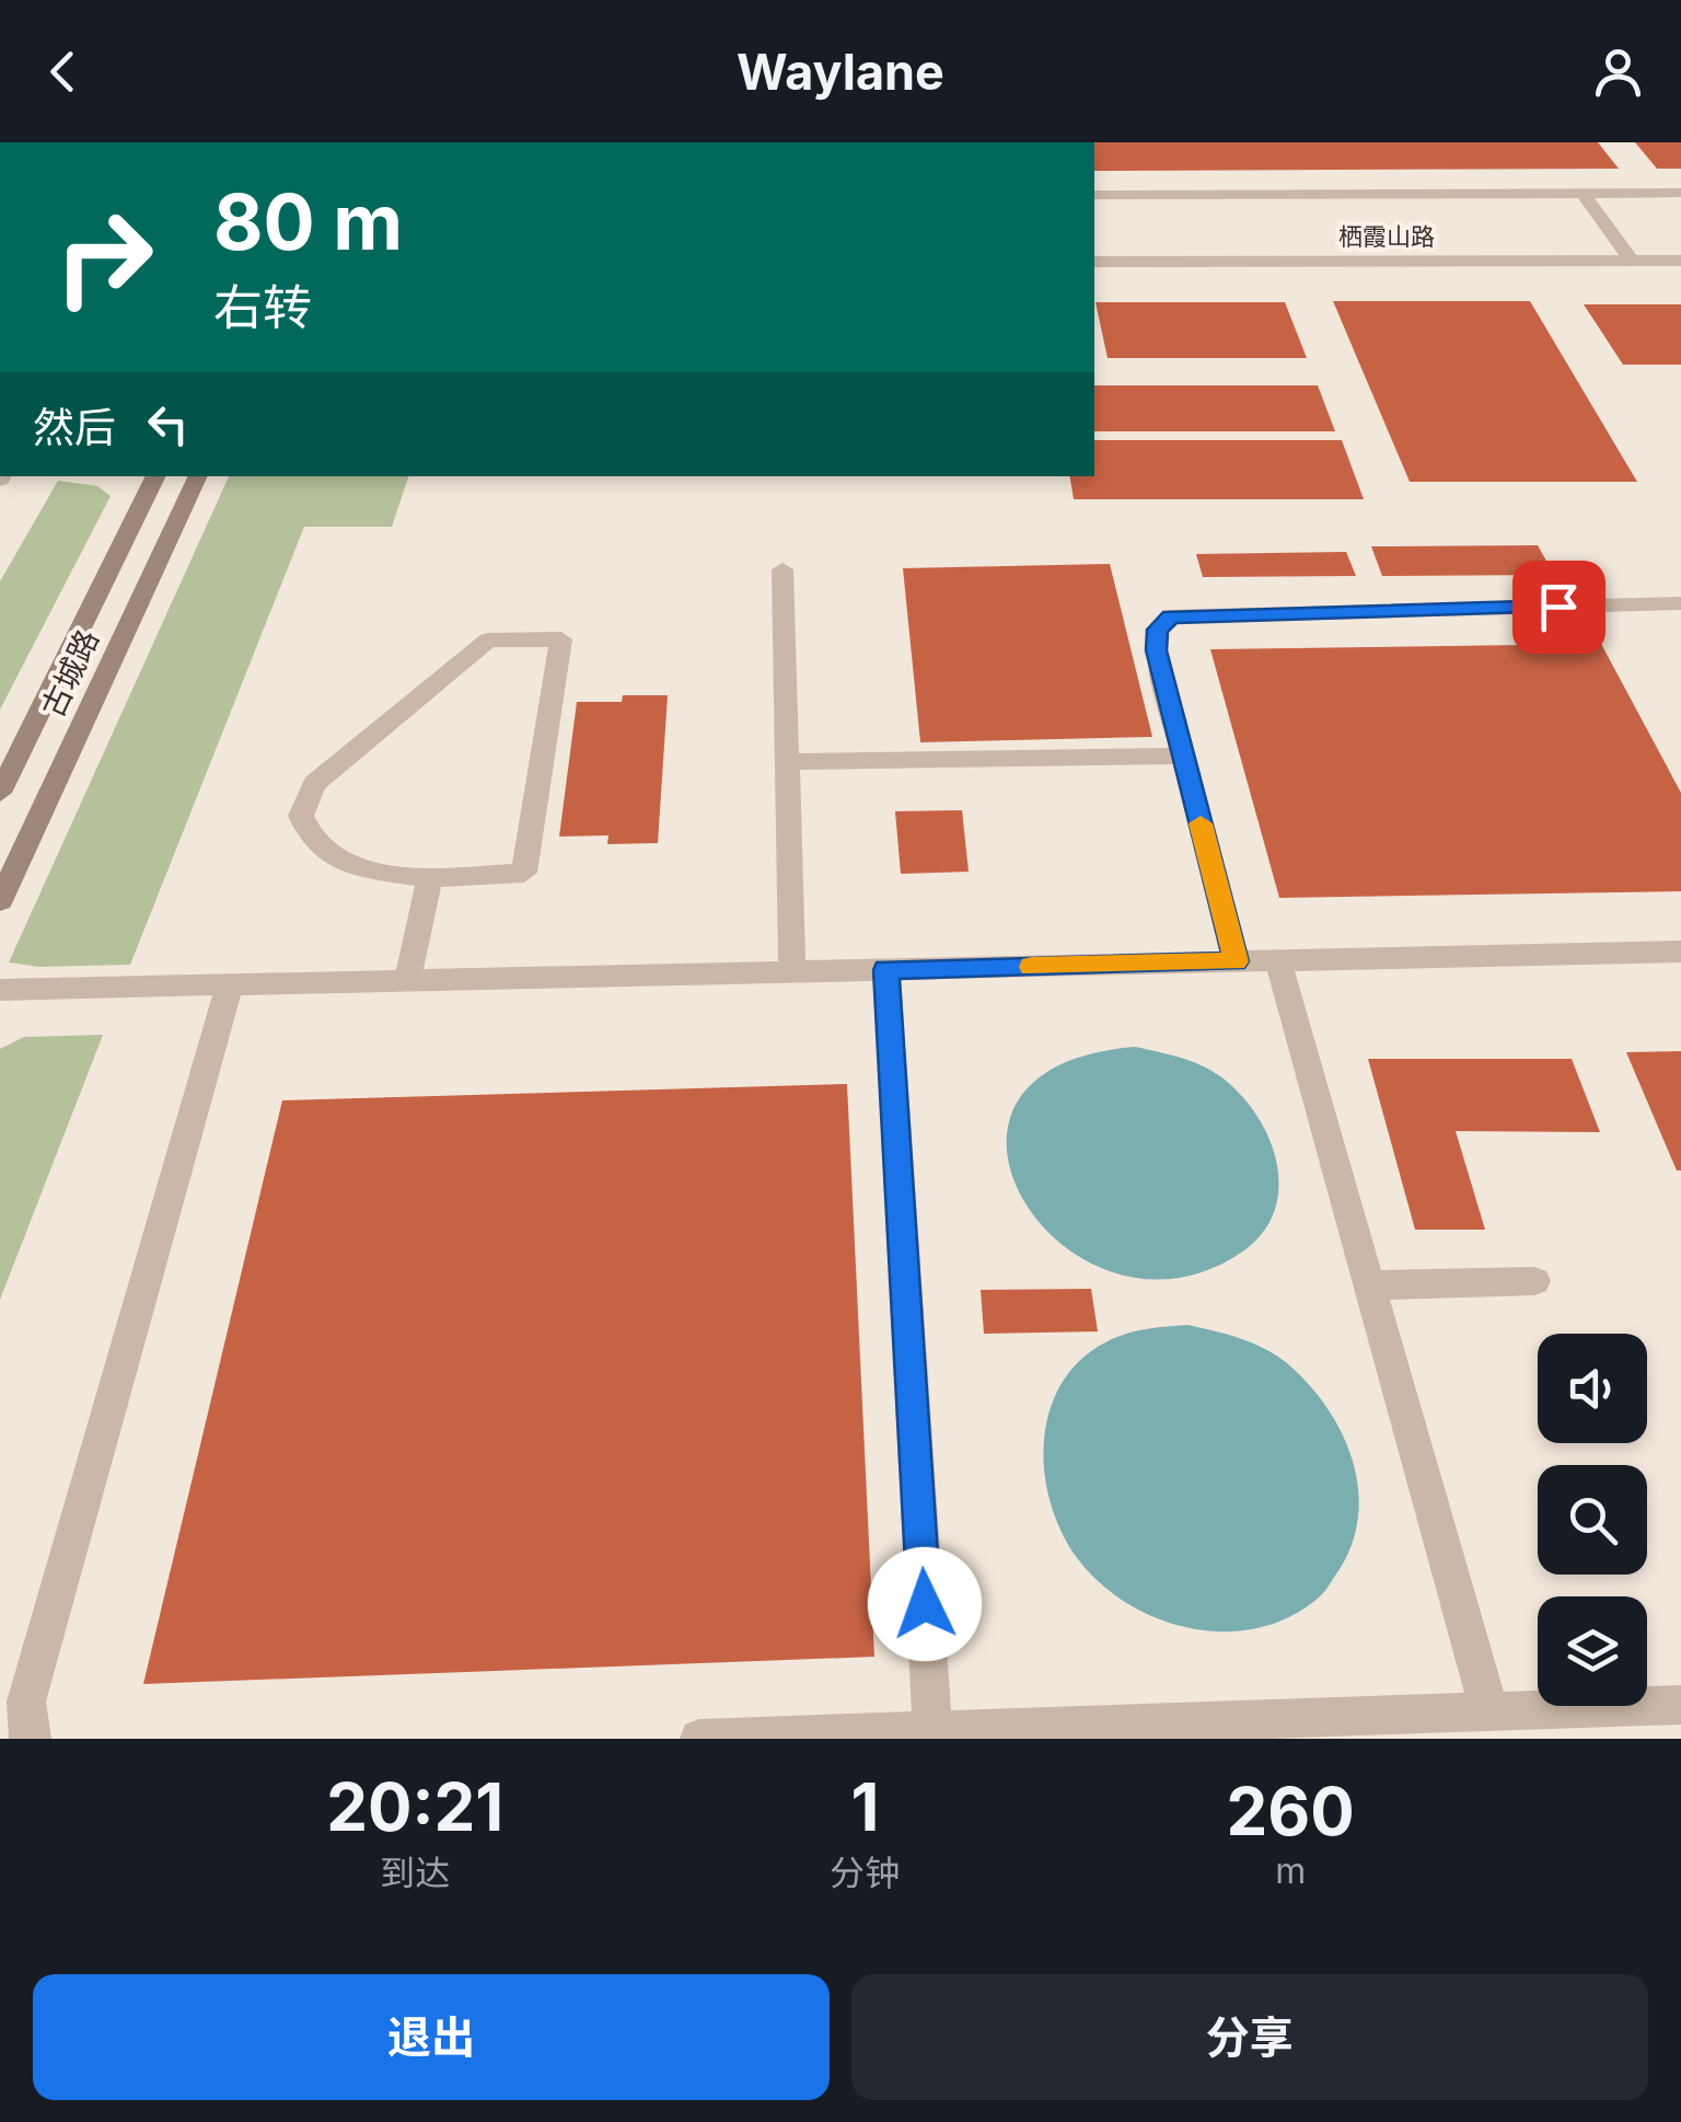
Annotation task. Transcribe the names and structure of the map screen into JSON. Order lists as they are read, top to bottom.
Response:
{
  "streets": {
    "main road": ["古城路"],
    "street": ["栖霞山路"]
  },
  "page": {
    "header": "Waylane",
    "turn": ["80 m", "右转"],
    "then": "然后",
    "eta": [
      "20:21",
      "到达",
      "1",
      "分钟",
      "260",
      "m"
    ],
    "buttons": ["退出", "分享"]
  }
}
